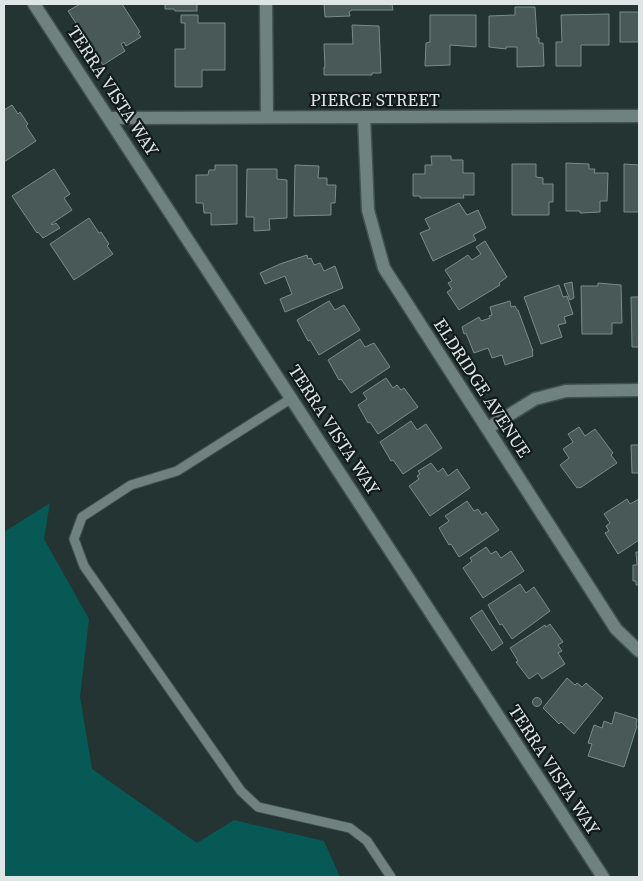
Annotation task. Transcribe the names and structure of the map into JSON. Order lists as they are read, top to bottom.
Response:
{
  "streets": {
    "street": ["TERRA VISTA WAY", "PIERCE STREET", "ELDRIDGE AVENUE"]
  },
  "crossings": [
    ["TERRA VISTA WAY", "PIERCE STREET"],
    ["PIERCE STREET", "ELDRIDGE AVENUE"]
  ]
}
